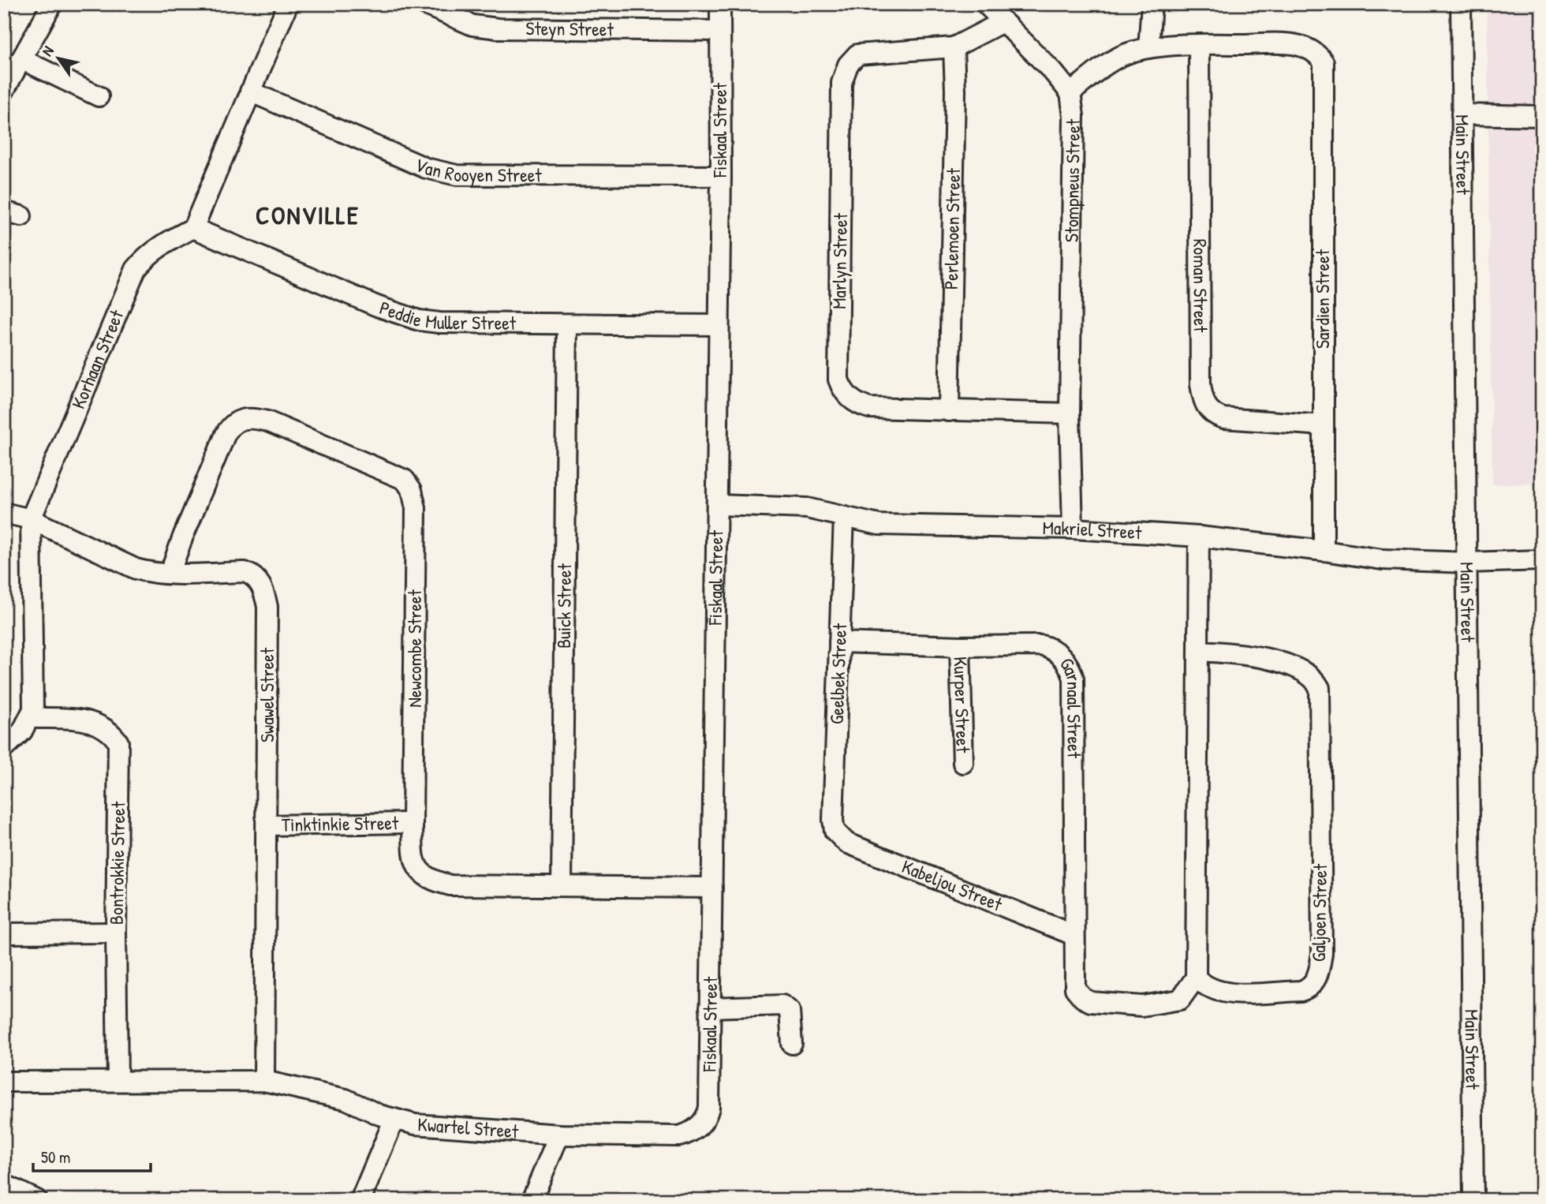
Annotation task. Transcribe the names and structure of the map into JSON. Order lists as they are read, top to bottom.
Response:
{
  "streets": {
    "street": [
      "Steyn Street",
      "Fiskaal Street",
      "Main Street",
      "Van Rooyen Street",
      "Stompneus Street",
      "Perlemoen Street",
      "Marlyn Street",
      "Roman Street",
      "Sardien Street",
      "Peddie Muller Street",
      "Korhaan Street",
      "Makriel Street",
      "Buick Street",
      "Newcombe Street",
      "Geelbek Street",
      "Swawel Street",
      "Kurper Street",
      "Garnaal Street",
      "Tinktinkie Street",
      "Bontrokkie Street",
      "Kabeljou Street",
      "Galjoen Street",
      "Kwartel Street"
    ]
  },
  "crossings": [
    ["Steyn Street", "Fiskaal Street"],
    ["Fiskaal Street", "Van Rooyen Street"],
    ["Fiskaal Street", "Peddie Muller Street"],
    ["Fiskaal Street", "Makriel Street"],
    ["Fiskaal Street", "Newcombe Street"],
    ["Fiskaal Street", "Kwartel Street"],
    ["Main Street", "Makriel Street"],
    ["Stompneus Street", "Marlyn Street"],
    ["Stompneus Street", "Roman Street"],
    ["Stompneus Street", "Sardien Street"],
    ["Stompneus Street", "Makriel Street"],
    ["Perlemoen Street", "Marlyn Street"],
    ["Roman Street", "Sardien Street"],
    ["Sardien Street", "Makriel Street"],
    ["Peddie Muller Street", "Korhaan Street"],
    ["Peddie Muller Street", "Buick Street"],
    ["Korhaan Street", "Swawel Street"],
    ["Korhaan Street", "Bontrokkie Street"],
    ["Makriel Street", "Geelbek Street"],
    ["Buick Street", "Newcombe Street"],
    ["Newcombe Street", "Swawel Street"],
    ["Newcombe Street", "Tinktinkie Street"],
    ["Geelbek Street", "Garnaal Street"],
    ["Geelbek Street", "Kabeljou Street"],
    ["Swawel Street", "Tinktinkie Street"],
    ["Swawel Street", "Kwartel Street"],
    ["Kurper Street", "Garnaal Street"],
    ["Garnaal Street", "Kabeljou Street"],
    ["Garnaal Street", "Galjoen Street"],
    ["Bontrokkie Street", "Kwartel Street"]
  ],
  "districts": ["CONVILLE"],
  "scale_bar": "50 m",
  "north": "top left"
}
